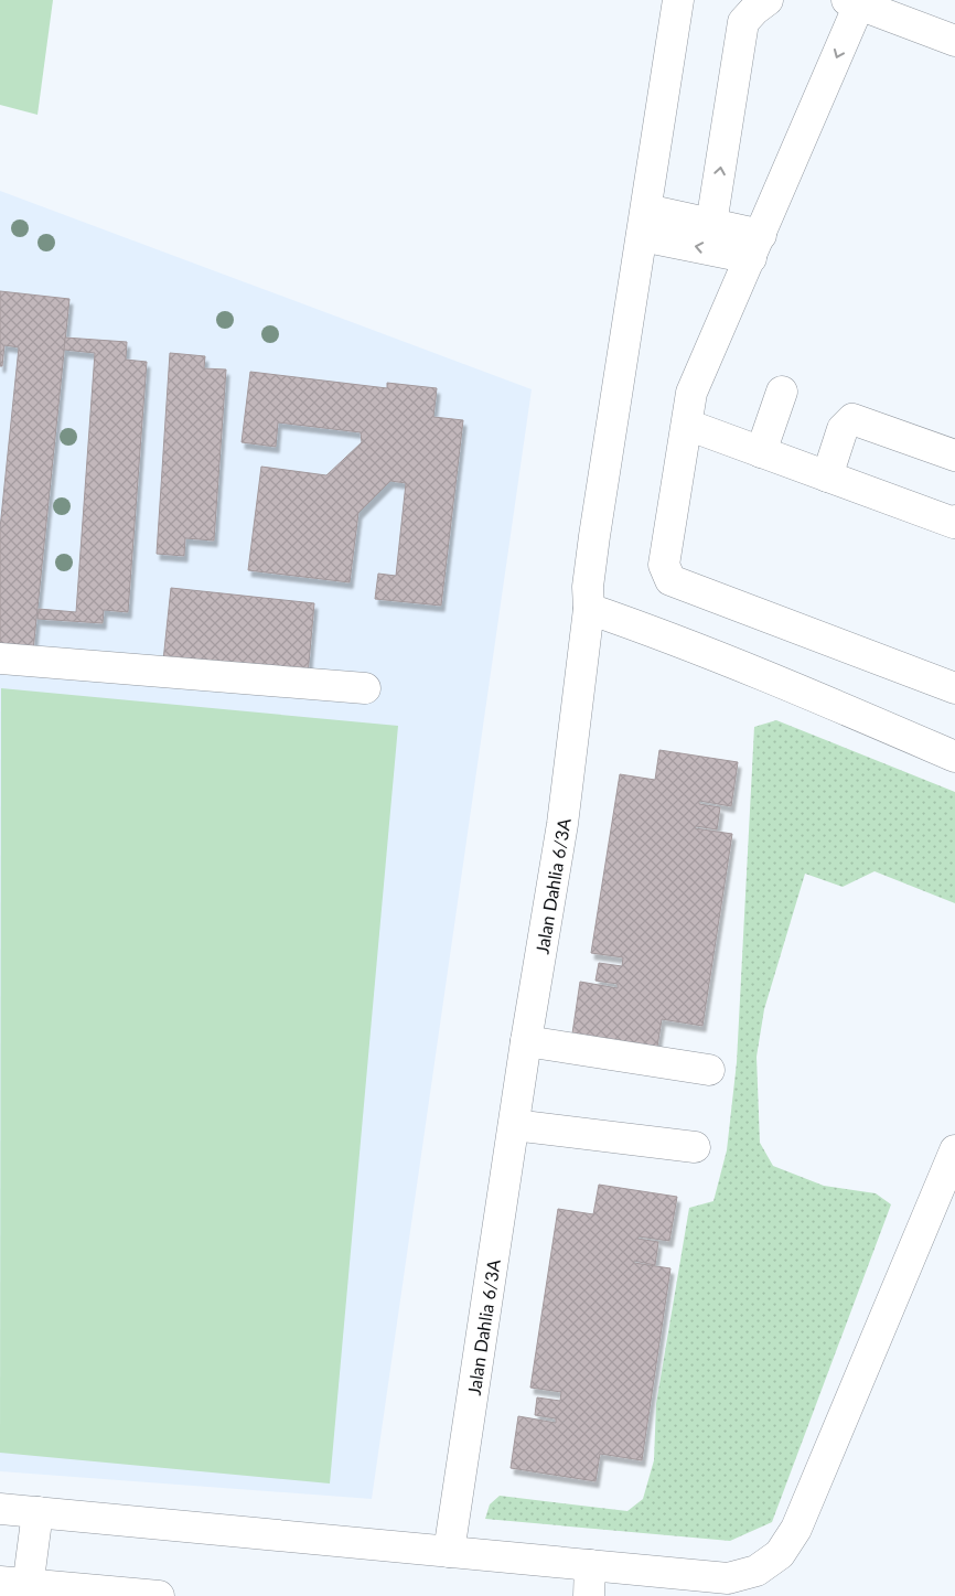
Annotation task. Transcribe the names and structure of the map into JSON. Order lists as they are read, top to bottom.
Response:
{
  "streets": {
    "street": ["Jalan Dahlia 6/3A"]
  }
}
